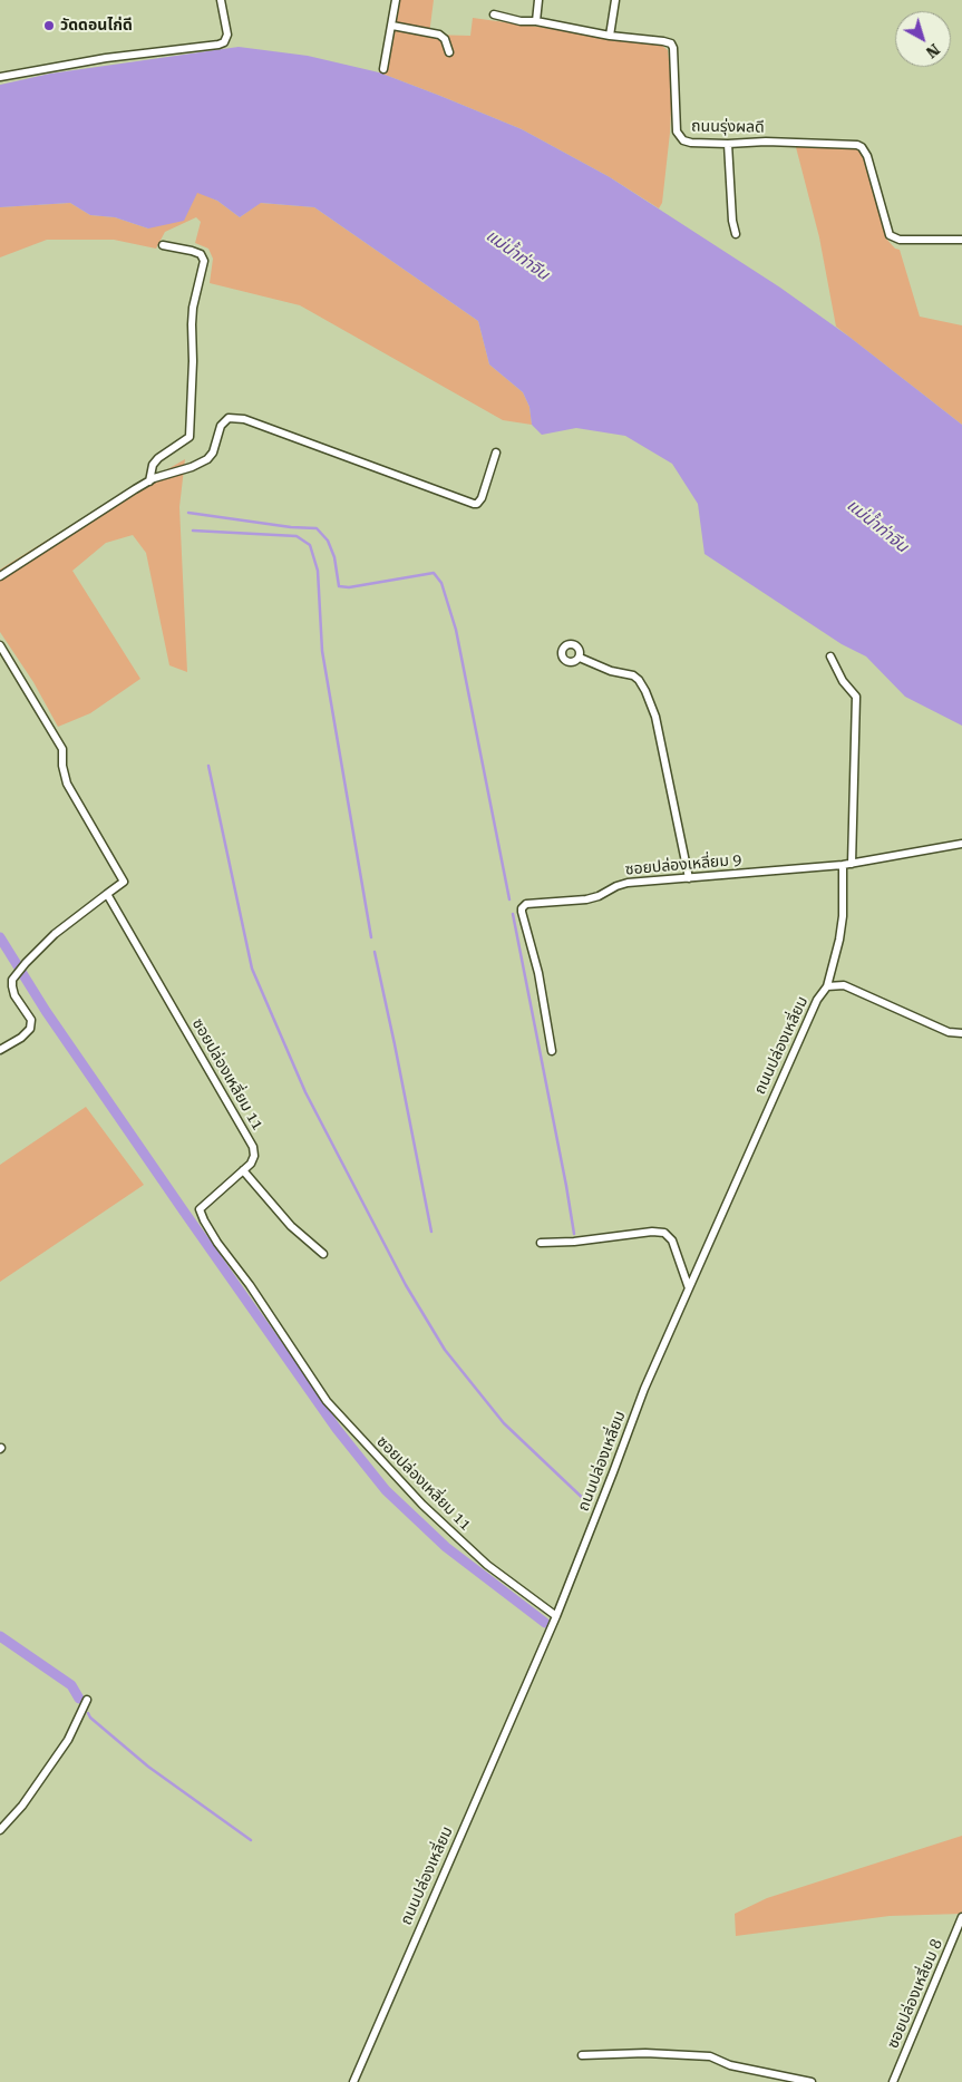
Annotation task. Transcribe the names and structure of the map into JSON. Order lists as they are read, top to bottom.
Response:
{
  "streets": {
    "street": [
      "ถนนรุ่งผลดี",
      "ซอยปล่องเหลี่ยม 9",
      "ถนนปล่องเหลี่ยม",
      "ซอยปล่องเหลี่ยม 11",
      "ซอยปล่องเหลี่ยม 8"
    ]
  },
  "crossings": [
    ["ถนนปล่องเหลี่ยม", "ซอยปล่องเหลี่ยม 11"]
  ],
  "water": ["แม่น้ำท่าจีน"],
  "places": ["วัดดอนไก่ดี"],
  "north": "bottom right"
}
